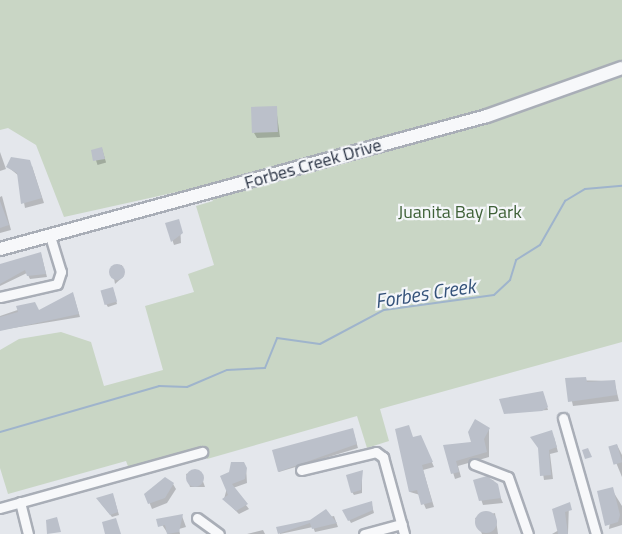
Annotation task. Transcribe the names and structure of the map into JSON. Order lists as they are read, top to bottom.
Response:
{
  "streets": {
    "street": ["Forbes Creek Drive"]
  },
  "water": ["Forbes Creek"],
  "parks": ["Juanita Bay Park"]
}
